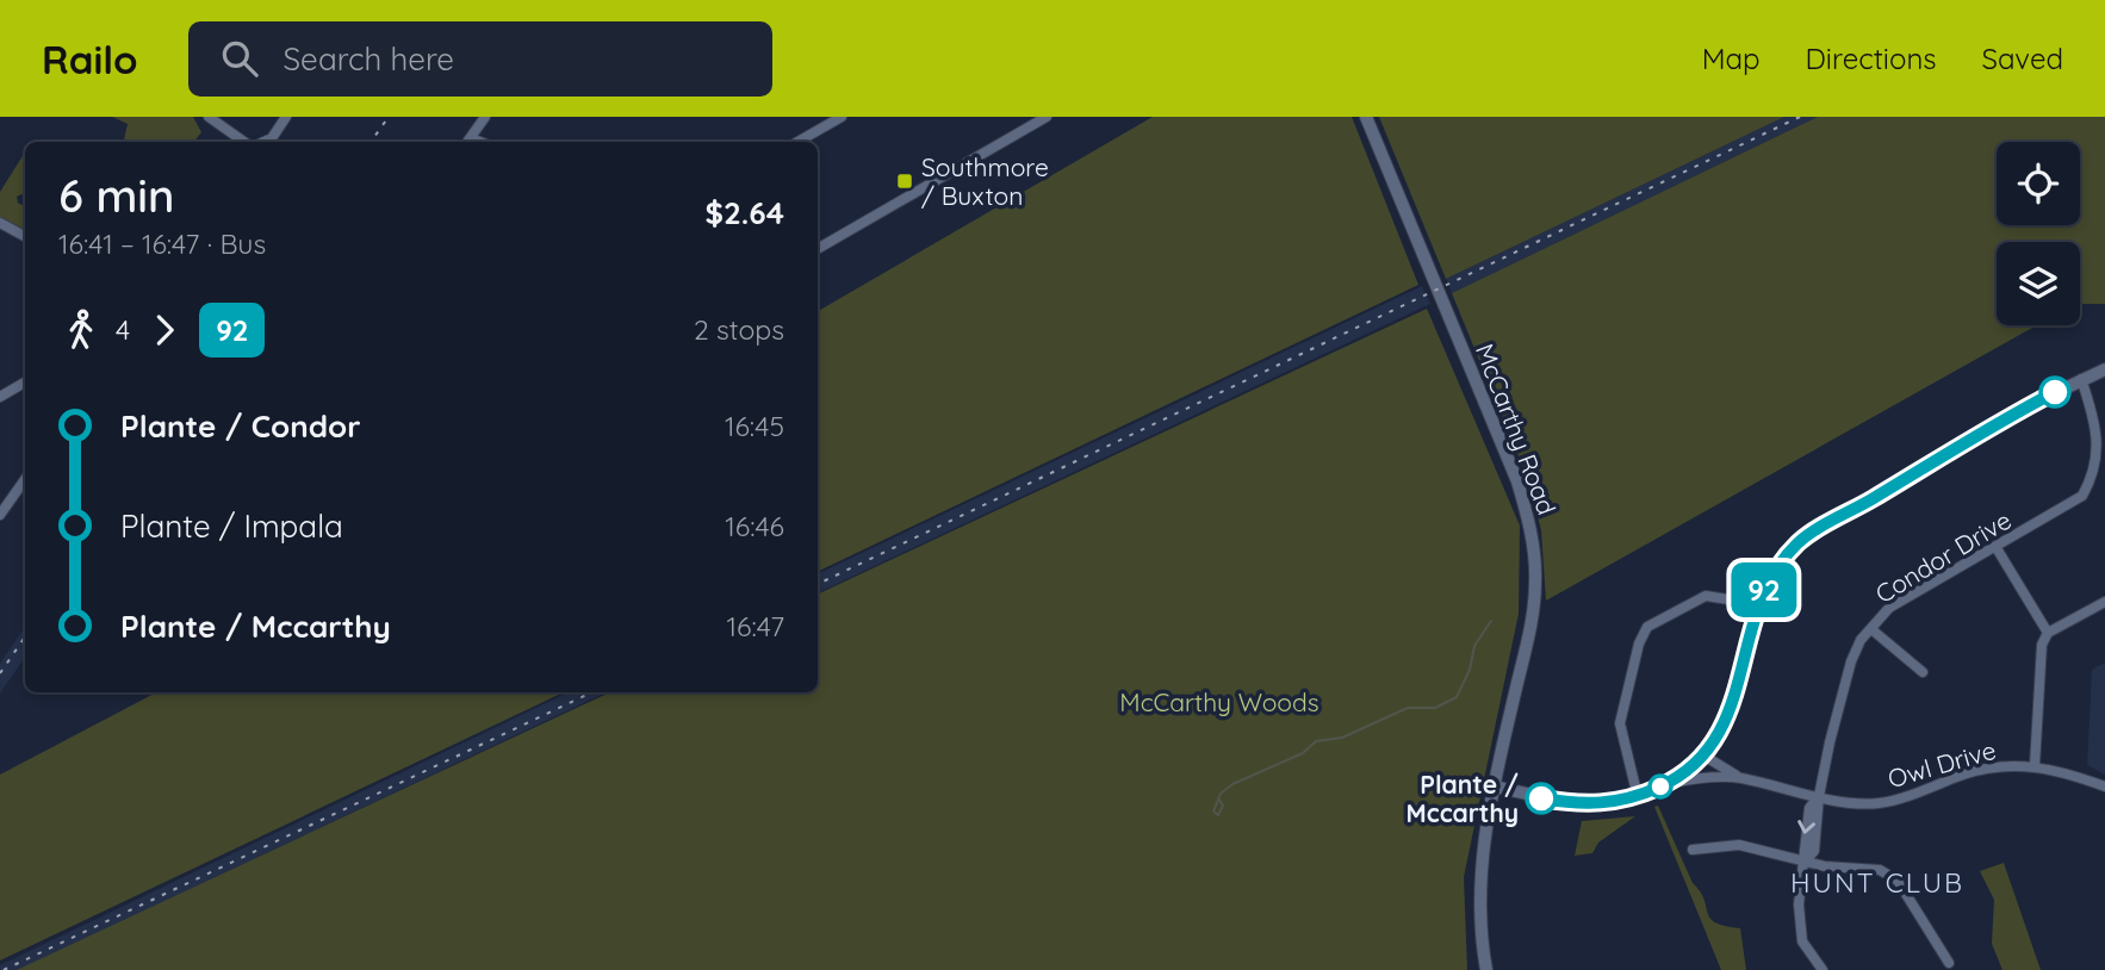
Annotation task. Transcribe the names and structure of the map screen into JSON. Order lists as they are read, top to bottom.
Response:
{
  "streets": {
    "street": ["McCarthy Road", "Condor Drive", "Owl Drive"]
  },
  "crossings": [
    ["Condor Drive", "Owl Drive"]
  ],
  "districts": ["HUNT CLUB"],
  "parks": ["McCarthy Woods"],
  "places": {
    "transit": ["Southmore / Buxton"],
    "other": ["Plante / Mccarthy"]
  },
  "lines": ["bus line 92"],
  "page": {
    "header": "Railo",
    "search": "Search here",
    "nav": ["Map", "Directions", "Saved"],
    "on_map": "92",
    "heading": ["6 min", "16:41 – 16:47 · Bus", "$2.64"],
    "legs": ["4", "92", "2 stops"],
    "list": [
      {
        "name": "Plante / Condor",
        "value": "16:45"
      },
      {
        "name": "Plante / Impala",
        "value": "16:46"
      },
      {
        "name": "Plante / Mccarthy",
        "value": "16:47"
      }
    ]
  }
}
